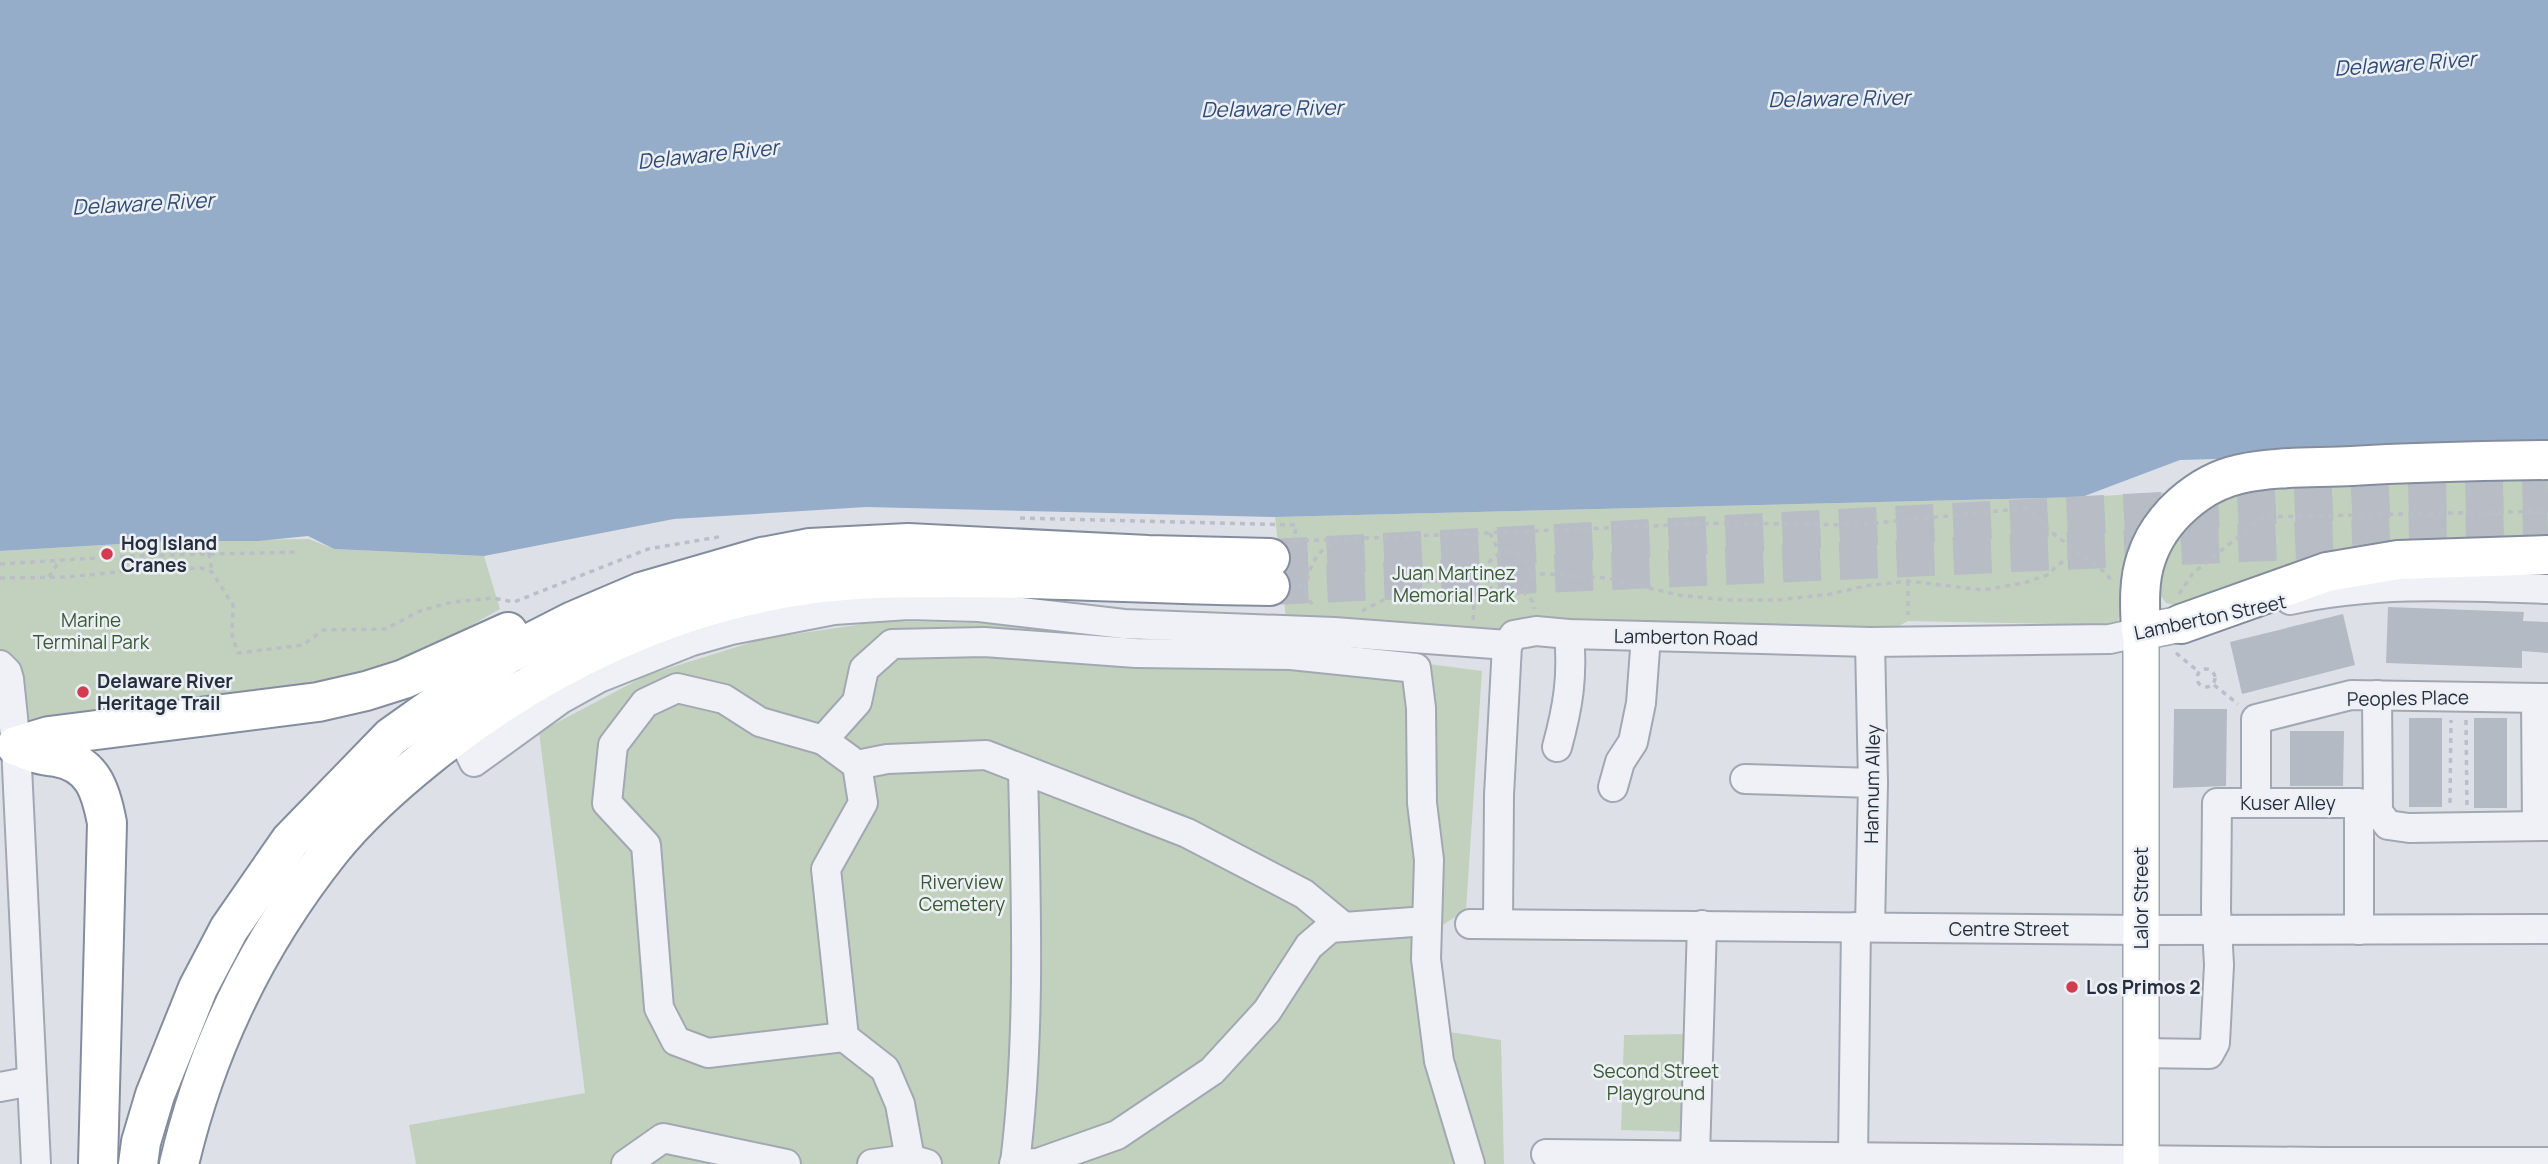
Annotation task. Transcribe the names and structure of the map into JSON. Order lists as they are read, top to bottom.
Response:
{
  "streets": {
    "main road": ["Lalor Street"],
    "street": [
      "Lamberton Street",
      "Lamberton Road",
      "Peoples Place",
      "Hannum Alley",
      "Kuser Alley",
      "Centre Street"
    ]
  },
  "crossings": [
    ["Lamberton Street", "Lamberton Road"],
    ["Lamberton Street", "Hannum Alley"],
    ["Lamberton Street", "Lalor Street"],
    ["Lamberton Road", "Hannum Alley"],
    ["Hannum Alley", "Centre Street"],
    ["Kuser Alley", "Centre Street"],
    ["Lalor Street", "Centre Street"]
  ],
  "water": ["Delaware River"],
  "parks": [
    "Juan Martinez Memorial Park",
    "Marine Terminal Park",
    "Riverview Cemetery",
    "Second Street Playground"
  ],
  "places": ["Hog Island Cranes", "Delaware River Heritage Trail", "Los Primos 2"]
}
